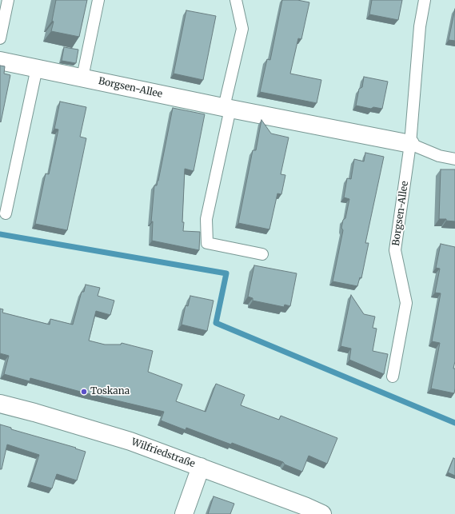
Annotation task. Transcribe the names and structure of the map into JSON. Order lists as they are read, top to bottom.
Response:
{
  "streets": {
    "street": ["Borgsen-Allee", "Wilfriedstraße"]
  },
  "places": ["Toskana"]
}
